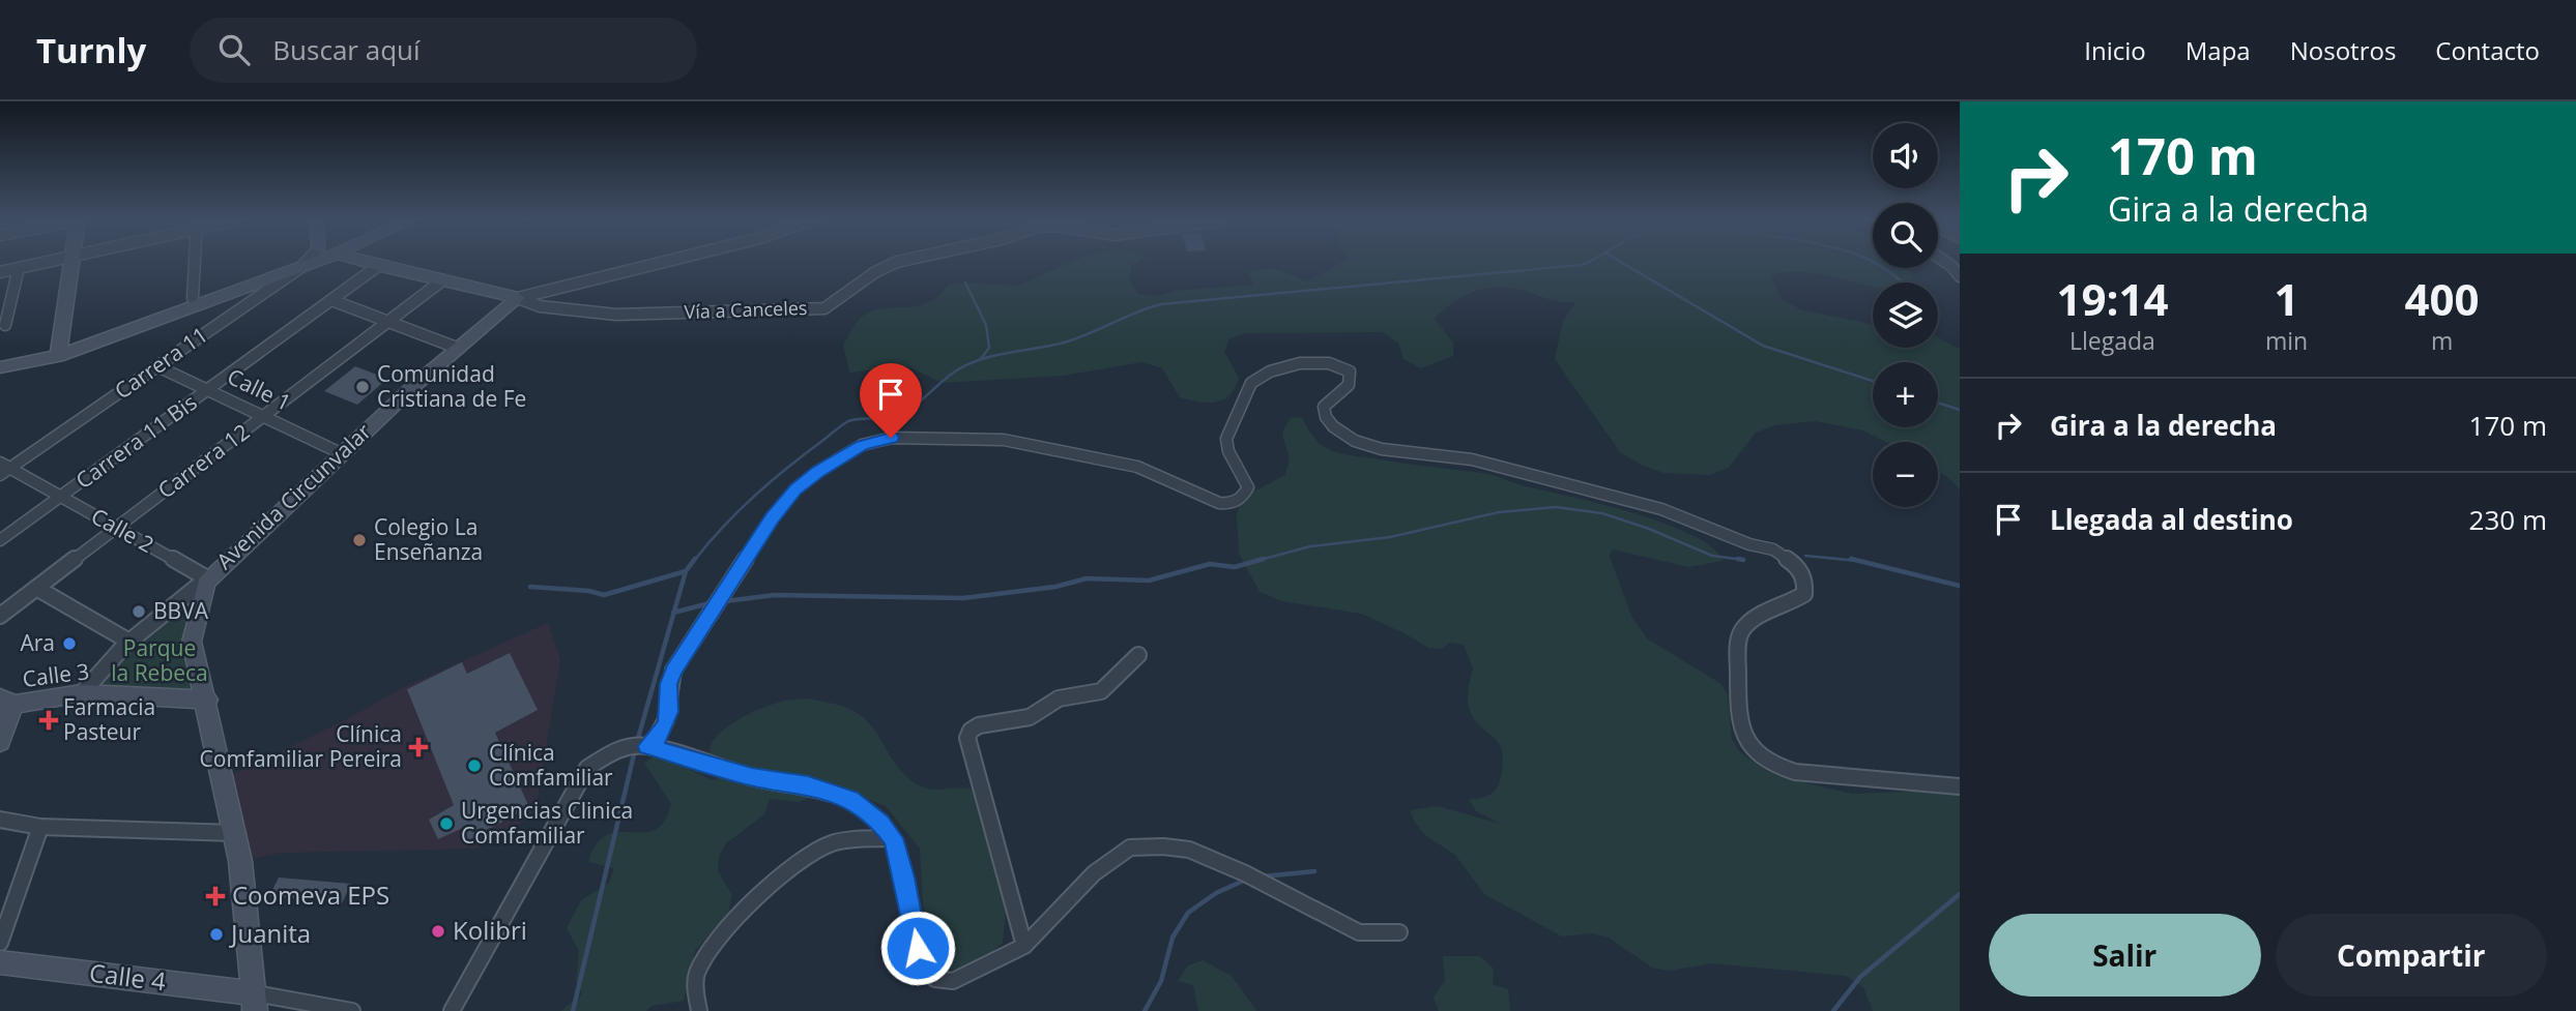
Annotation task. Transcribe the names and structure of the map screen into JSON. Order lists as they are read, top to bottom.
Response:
{
  "streets": {
    "main road": ["Avenida Circunvalar", "Calle 3", "Calle 4"],
    "street": [
      "Vía a Canceles",
      "Carrera 11",
      "Calle 1",
      "Carrera 11 Bis",
      "Carrera 12",
      "Calle 2"
    ]
  },
  "crossings": [
    ["Vía a Canceles", "Avenida Circunvalar"],
    ["Carrera 11", "Calle 1"],
    ["Carrera 11", "Calle 2"],
    ["Calle 1", "Carrera 11 Bis"],
    ["Calle 1", "Carrera 12"],
    ["Calle 1", "Avenida Circunvalar"],
    ["Carrera 11 Bis", "Calle 2"],
    ["Carrera 12", "Calle 2"],
    ["Avenida Circunvalar", "Calle 2"],
    ["Avenida Circunvalar", "Calle 3"],
    ["Avenida Circunvalar", "Calle 4"]
  ],
  "parks": ["Parque la Rebeca"],
  "places": {
    "other": [
      "Comunidad Cristiana de Fe",
      "Colegio La Enseñanza",
      "BBVA",
      "Ara",
      "Clínica Comfamiliar",
      "Urgencias Clinica Comfamiliar",
      "Kolibri",
      "Juanita"
    ],
    "health": ["Farmacia Pasteur", "Clínica Comfamiliar Pereira", "Coomeva EPS"]
  },
  "page": {
    "header": "Turnly",
    "search": "Buscar aquí",
    "nav": [
      "Inicio",
      "Mapa",
      "Nosotros",
      "Contacto"
    ],
    "turn": ["170 m", "Gira a la derecha"],
    "map_buttons": ["+", "−"],
    "eta": [
      "19:14",
      "Llegada",
      "1",
      "min",
      "400",
      "m"
    ],
    "list": [
      {
        "name": "Gira a la derecha",
        "value": "170 m"
      },
      {
        "name": "Llegada al destino",
        "value": "230 m"
      }
    ],
    "buttons": ["Salir", "Compartir"]
  }
}
